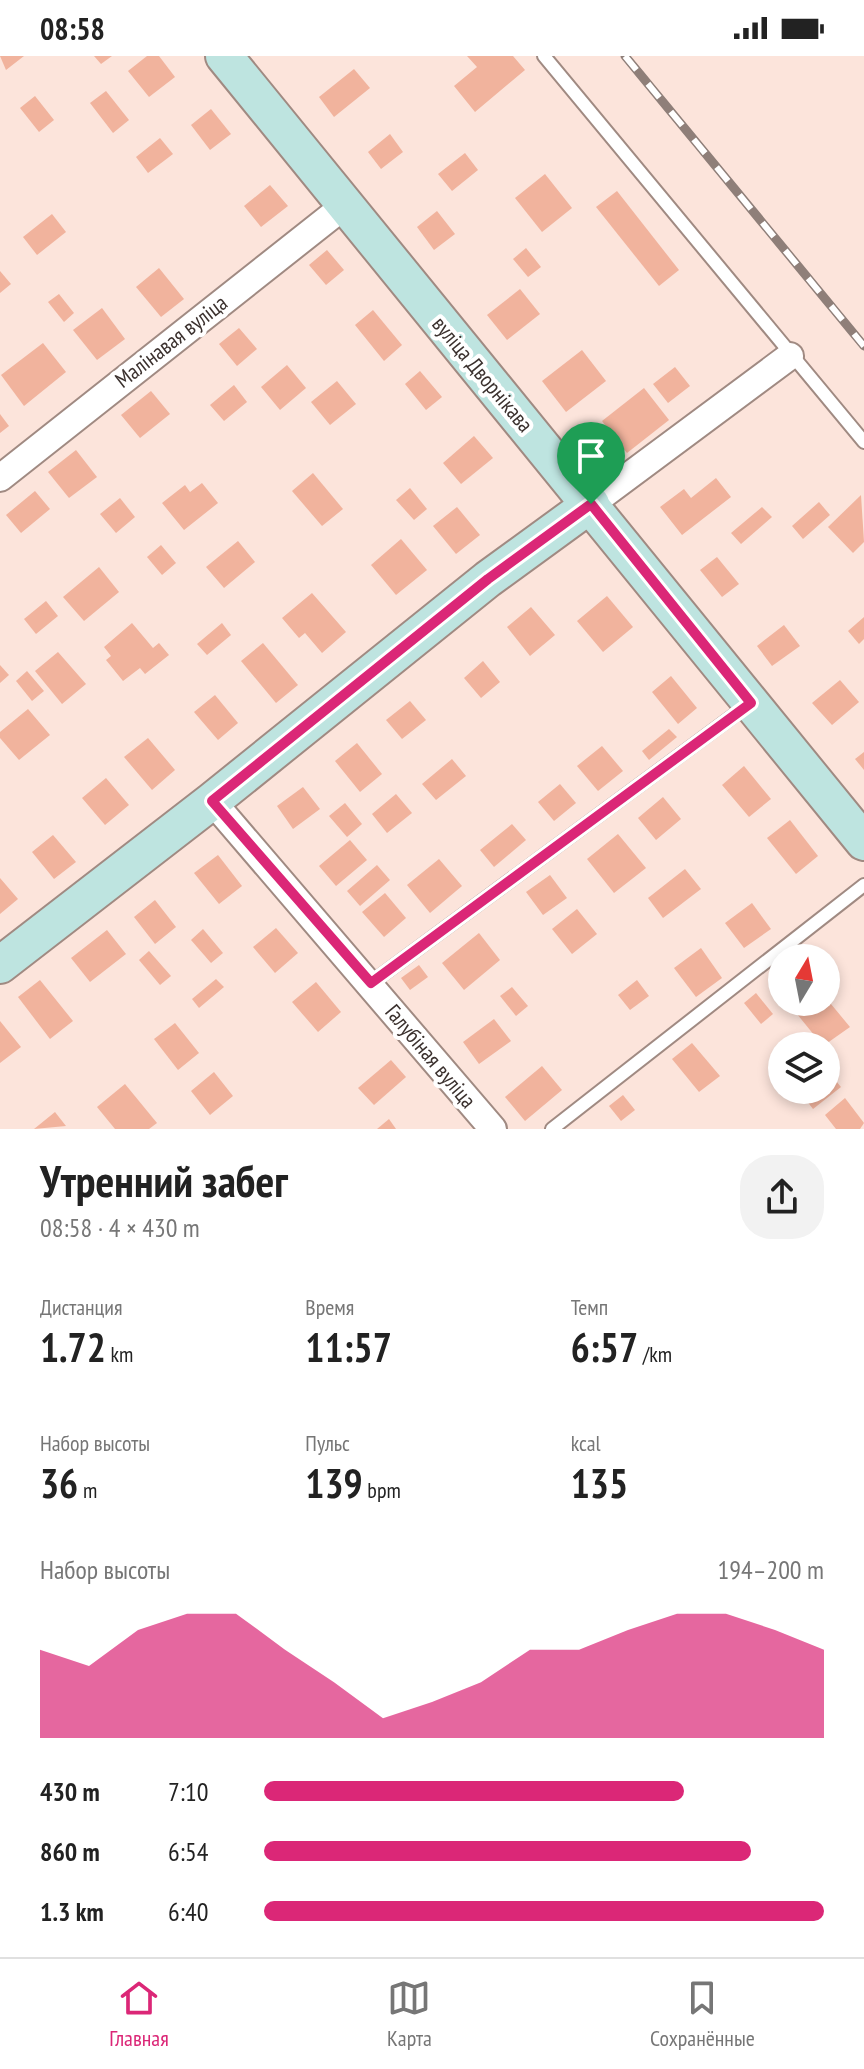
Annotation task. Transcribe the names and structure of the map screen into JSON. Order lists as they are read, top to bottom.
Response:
{
  "streets": {
    "main road": ["вуліца Дворнікава"],
    "street": ["Малінавая вуліца", "Галубіная вуліца"]
  },
  "crossings": [
    ["Малінавая вуліца", "вуліца Дворнікава"]
  ],
  "north": "top",
  "page": {
    "status": "08:58",
    "heading": ["Утренний забег", "08:58 · 4 × 430 m"],
    "stats": [
      ["Дистанция", "1.72 km"],
      ["Время", "11:57"],
      ["Темп", "6:57 /km"],
      ["Набор высоты", "36 m"],
      ["Пульс", "139 bpm"],
      ["kcal", "135"]
    ],
    "chart": ["Набор высоты", "194–200 m"],
    "list": [
      {
        "name": "430 m",
        "note": "7:10"
      },
      {
        "name": "860 m",
        "note": "6:54"
      },
      {
        "name": "1.3 km",
        "note": "6:40"
      }
    ],
    "tabs": ["Главная", "Карта", "Сохранённые"]
  }
}
